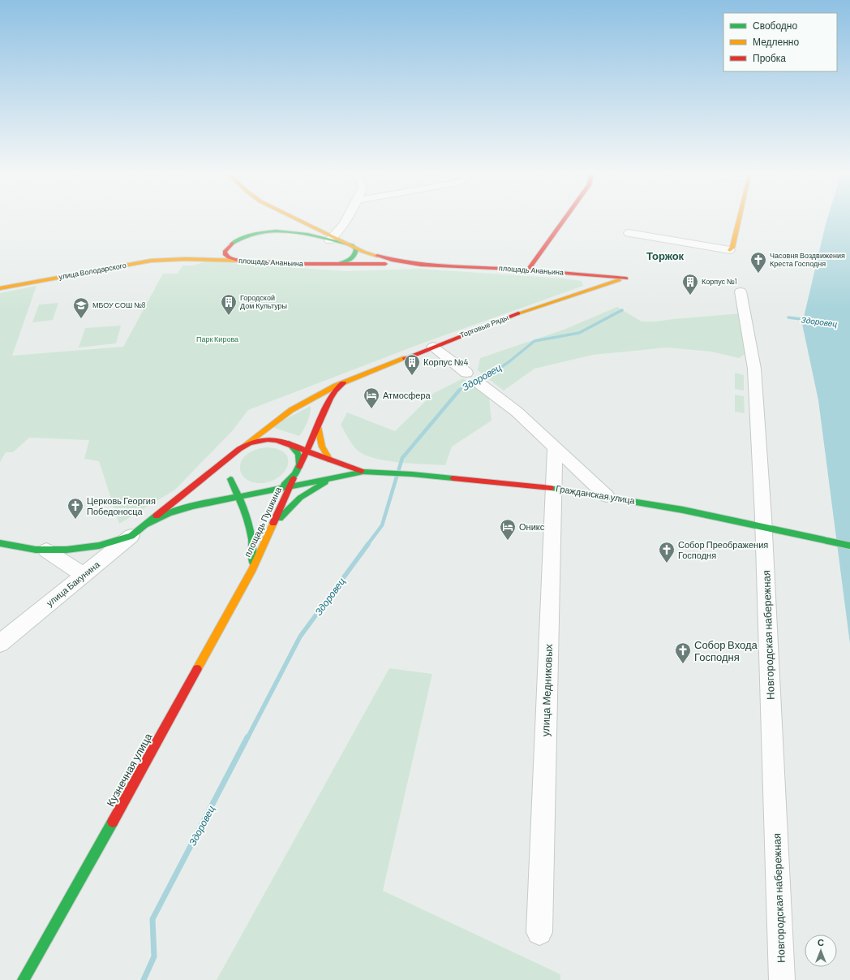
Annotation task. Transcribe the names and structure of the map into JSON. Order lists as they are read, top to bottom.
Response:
{
  "streets": {
    "street": [
      "площадь Ананьина",
      "улица Володарского",
      "Торговые Ряды",
      "Гражданская улица",
      "площадь Пушкина",
      "улица Бакунина",
      "Новгородская набережная",
      "улица Медниковых",
      "Кузнечная улица"
    ]
  },
  "crossings": [
    ["площадь Ананьина", "улица Володарского"],
    ["площадь Ананьина", "Торговые Ряды"],
    ["Торговые Ряды", "площадь Пушкина"],
    ["Гражданская улица", "площадь Пушкина"],
    ["Гражданская улица", "Новгородская набережная"],
    ["Гражданская улица", "улица Медниковых"],
    ["площадь Пушкина", "улица Бакунина"],
    ["площадь Пушкина", "Кузнечная улица"]
  ],
  "districts": ["Торжок"],
  "water": ["Здоровец"],
  "parks": ["Парк Кирова"],
  "places": {
    "church": [
      "Часовня Воздвижения Креста Господня",
      "Церковь Георгия Победоносца",
      "Собор Преображения Господня",
      "Собор Входа Господня"
    ],
    "building": ["Корпус №1", "Городской Дом Культуры", "Корпус №4"],
    "school or university": ["МБОУ СОШ №8"],
    "hotel": ["Атмосфера", "Оникс"]
  },
  "legend": ["Свободно", "Медленно", "Пробка"],
  "north": "top"
}
